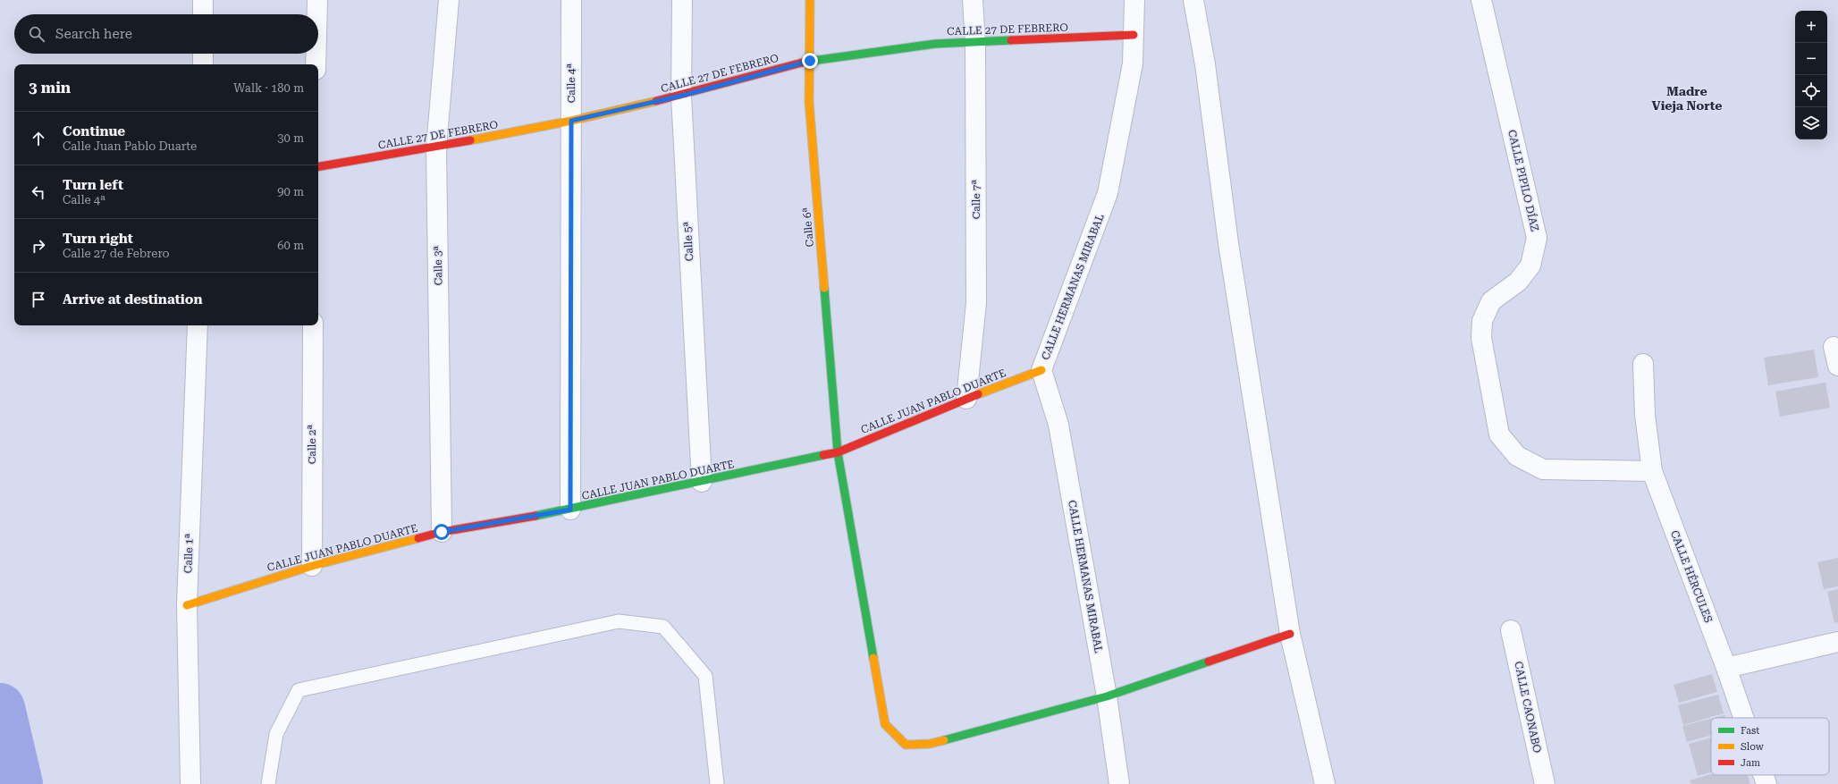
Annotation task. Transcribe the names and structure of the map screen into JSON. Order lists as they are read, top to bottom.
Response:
{
  "streets": {
    "street": [
      "CALLE 27 DE FEBRERO",
      "Calle 4ª",
      "CALLE PIPILO DÍAZ",
      "Calle 7ª",
      "Calle 6ª",
      "Calle 5ª",
      "Calle 3ª",
      "CALLE HERMANAS MIRABAL",
      "CALLE JUAN PABLO DUARTE",
      "Calle 2ª",
      "Calle 1ª",
      "CALLE HÉRCULES",
      "CALLE CAONABO"
    ]
  },
  "crossings": [
    ["CALLE 27 DE FEBRERO", "Calle 4ª"],
    ["CALLE 27 DE FEBRERO", "Calle 7ª"],
    ["CALLE 27 DE FEBRERO", "Calle 6ª"],
    ["CALLE 27 DE FEBRERO", "Calle 5ª"],
    ["CALLE 27 DE FEBRERO", "Calle 3ª"],
    ["CALLE 27 DE FEBRERO", "CALLE HERMANAS MIRABAL"],
    ["Calle 4ª", "CALLE JUAN PABLO DUARTE"],
    ["CALLE PIPILO DÍAZ", "CALLE HÉRCULES"],
    ["Calle 7ª", "CALLE JUAN PABLO DUARTE"],
    ["Calle 6ª", "CALLE HERMANAS MIRABAL"],
    ["Calle 6ª", "CALLE JUAN PABLO DUARTE"],
    ["Calle 5ª", "CALLE JUAN PABLO DUARTE"],
    ["Calle 3ª", "CALLE JUAN PABLO DUARTE"],
    ["CALLE HERMANAS MIRABAL", "CALLE JUAN PABLO DUARTE"],
    ["CALLE JUAN PABLO DUARTE", "Calle 2ª"],
    ["CALLE JUAN PABLO DUARTE", "Calle 1ª"]
  ],
  "districts": ["Madre Vieja Norte"],
  "legend": ["Fast", "Slow", "Jam"],
  "page": {
    "map_buttons": ["+", "−"],
    "search": "Search here",
    "heading": ["3 min", "Walk · 180 m"],
    "list": [
      ["Continue", "Calle Juan Pablo Duarte", "30 m"],
      ["Turn left", "Calle 4ª", "90 m"],
      ["Turn right", "Calle 27 de Febrero", "60 m"],
      "Arrive at destination"
    ]
  }
}
